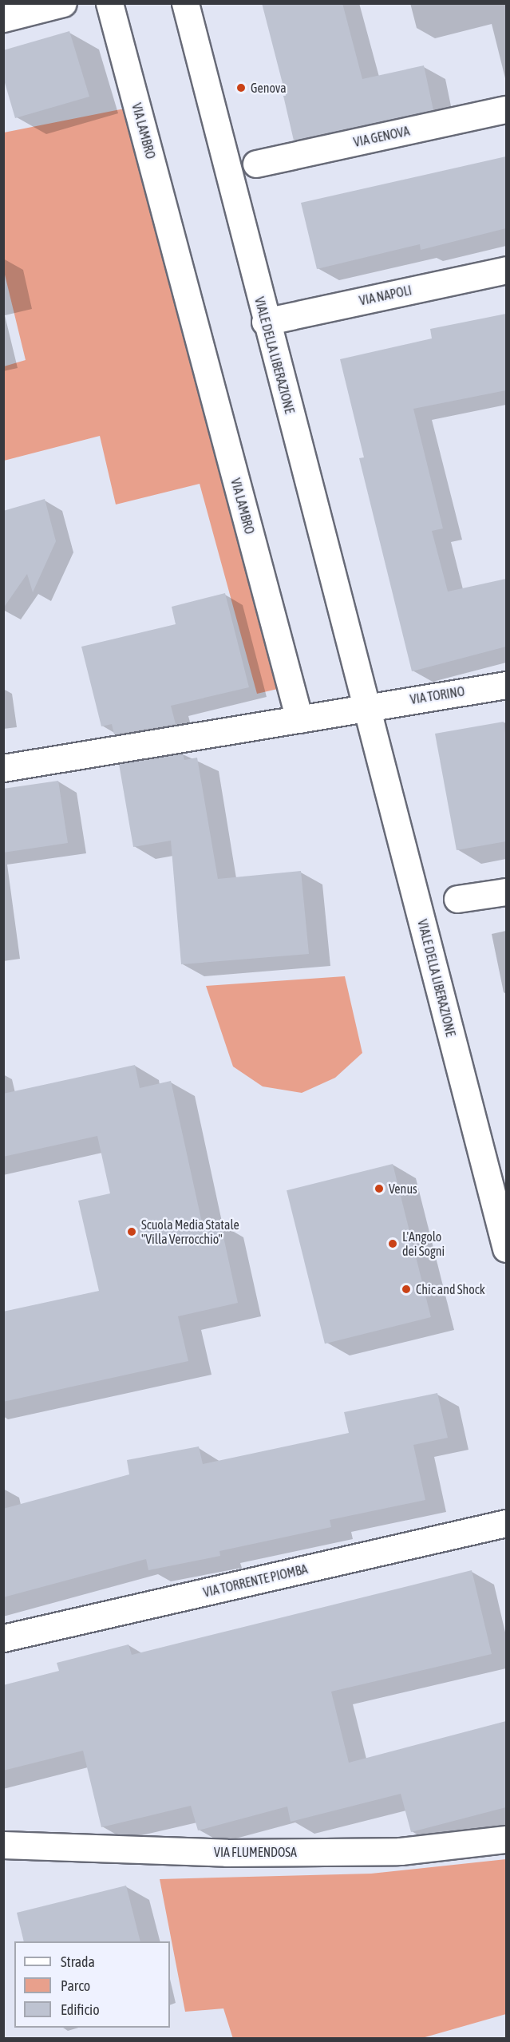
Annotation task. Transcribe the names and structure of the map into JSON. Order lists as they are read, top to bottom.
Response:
{
  "streets": {
    "street": [
      "VIA LAMBRO",
      "VIA GENOVA",
      "VIA NAPOLI",
      "VIALE DELLA LIBERAZIONE",
      "VIA TORINO",
      "VIA TORRENTE PIOMBA",
      "VIA FLUMENDOSA"
    ]
  },
  "crossings": [
    ["VIA NAPOLI", "VIALE DELLA LIBERAZIONE"],
    ["VIALE DELLA LIBERAZIONE", "VIA TORINO"]
  ],
  "places": [
    "Genova",
    "Venus",
    "Scuola Media Statale \"Villa Verrocchio\"",
    "L'Angolo dei Sogni",
    "Chic and Shock"
  ],
  "legend": ["Strada", "Parco", "Edificio"]
}
